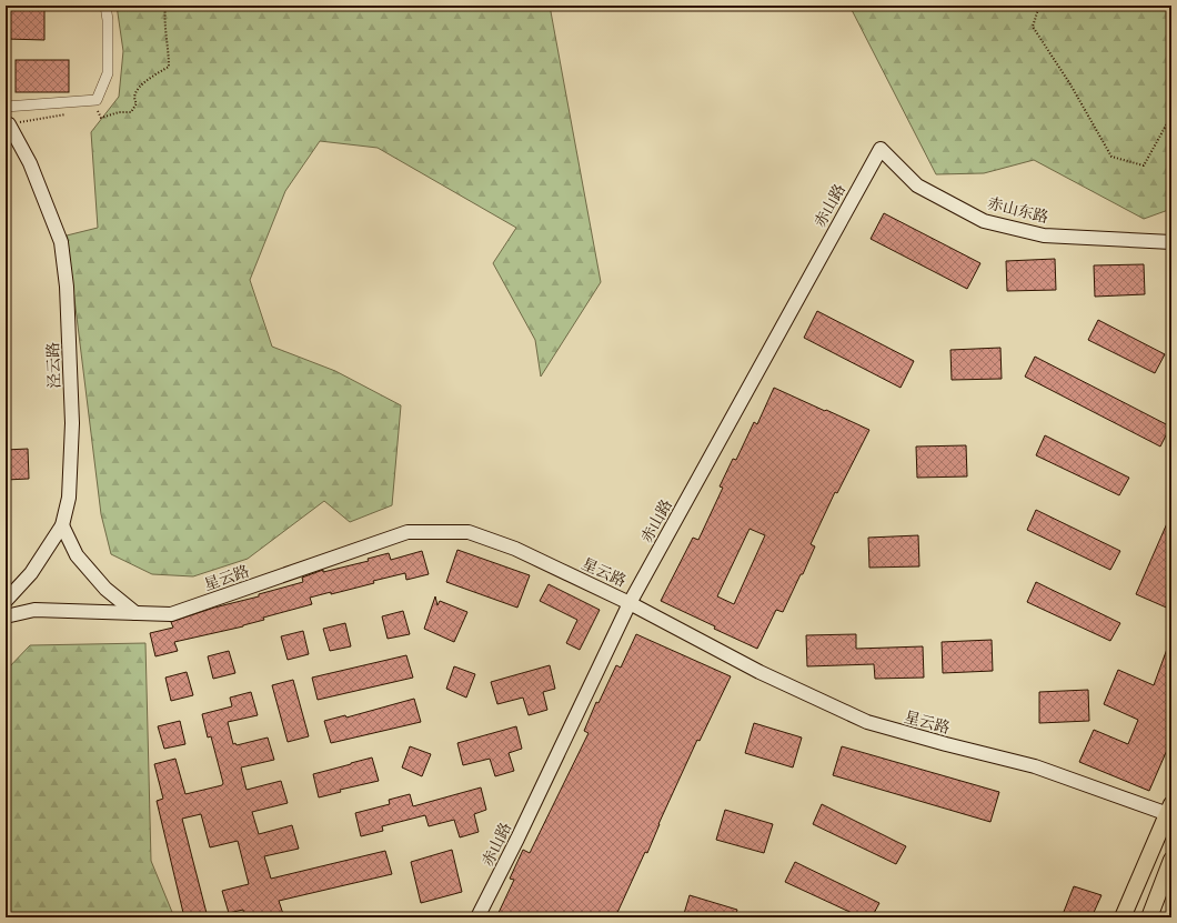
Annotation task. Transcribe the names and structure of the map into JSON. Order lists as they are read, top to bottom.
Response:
{
  "streets": {
    "street": [
      "赤山路",
      "赤山东路",
      "泾云路",
      "星云路"
    ]
  },
  "crossings": [
    ["赤山路", "赤山东路"],
    ["赤山路", "星云路"]
  ]
}
